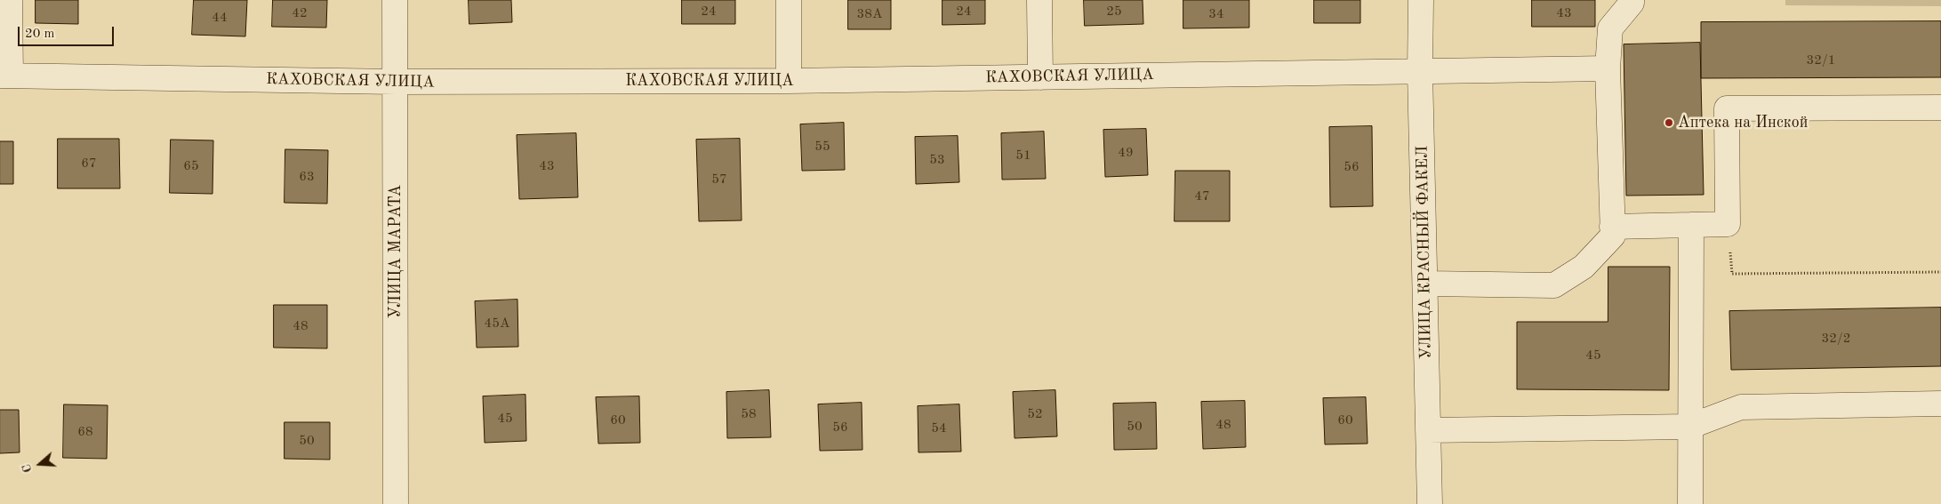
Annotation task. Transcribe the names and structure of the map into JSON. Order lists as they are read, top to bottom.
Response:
{
  "streets": {
    "street": ["КАХОВСКАЯ УЛИЦА", "УЛИЦА МАРАТА", "УЛИЦА КРАСНЫЙ ФАКЕЛ"]
  },
  "crossings": [
    ["КАХОВСКАЯ УЛИЦА", "УЛИЦА МАРАТА"],
    ["КАХОВСКАЯ УЛИЦА", "УЛИЦА КРАСНЫЙ ФАКЕЛ"]
  ],
  "places": ["Аптека на Инской"],
  "house_numbers": [
    "24",
    "24",
    "25",
    "42",
    "43",
    "38А",
    "34",
    "44",
    "32/1",
    "55",
    "49",
    "51",
    "53",
    "67",
    "65",
    "43",
    "56",
    "63",
    "57",
    "47",
    "45А",
    "48",
    "32/2",
    "45",
    "58",
    "52",
    "45",
    "60",
    "60",
    "48",
    "50",
    "56",
    "54",
    "68",
    "50"
  ],
  "scale_bar": "20 m",
  "north": "left"
}
